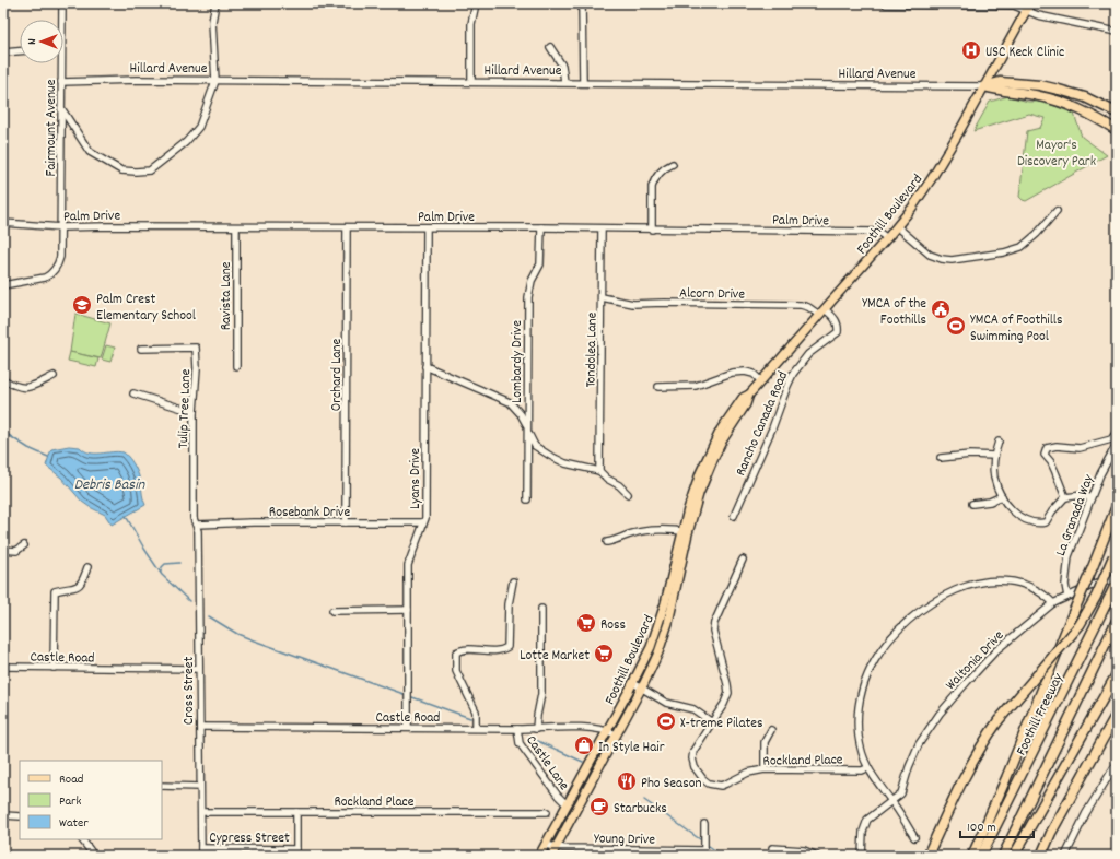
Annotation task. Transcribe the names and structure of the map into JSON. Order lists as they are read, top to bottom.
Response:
{
  "streets": {
    "highway": ["Hillard Avenue", "Foothill Freeway"],
    "main road": ["Foothill Boulevard"],
    "street": [
      "Fairmount Avenue",
      "Palm Drive",
      "Alcorn Drive",
      "Ravista Lane",
      "Tondolea Lane",
      "Lombardy Drive",
      "Orchard Lane",
      "Tulip Tree Lane",
      "Rancho Canada Road",
      "Lyans Drive",
      "Rosebank Drive",
      "La Granada Way",
      "Castle Road",
      "Waltonia Drive",
      "Cross Street",
      "Rockland Place",
      "Castle Lane",
      "Cypress Street",
      "Young Drive"
    ]
  },
  "crossings": [
    ["Hillard Avenue", "Fairmount Avenue"],
    ["Hillard Avenue", "Foothill Boulevard"],
    ["Fairmount Avenue", "Palm Drive"],
    ["Foothill Boulevard", "Palm Drive"],
    ["Foothill Boulevard", "Alcorn Drive"],
    ["Foothill Boulevard", "Rancho Canada Road"],
    ["Foothill Boulevard", "Castle Road"],
    ["Foothill Boulevard", "Castle Lane"],
    ["Foothill Boulevard", "Young Drive"],
    ["Palm Drive", "Ravista Lane"],
    ["Palm Drive", "Tondolea Lane"],
    ["Palm Drive", "Lombardy Drive"],
    ["Palm Drive", "Orchard Lane"],
    ["Palm Drive", "Lyans Drive"],
    ["Alcorn Drive", "Tondolea Lane"],
    ["Alcorn Drive", "Rancho Canada Road"],
    ["Orchard Lane", "Rosebank Drive"],
    ["Tulip Tree Lane", "Rosebank Drive"],
    ["Tulip Tree Lane", "Cross Street"],
    ["Lyans Drive", "Rosebank Drive"],
    ["Lyans Drive", "Castle Road"],
    ["Rosebank Drive", "Cross Street"],
    ["La Granada Way", "Waltonia Drive"],
    ["Castle Road", "Cross Street"],
    ["Castle Road", "Castle Lane"],
    ["Cross Street", "Rockland Place"],
    ["Cross Street", "Cypress Street"]
  ],
  "water": ["Debris Basin"],
  "parks": ["Mayor's Discovery Park"],
  "places": {
    "hospital": ["USC Keck Clinic"],
    "school or university": ["Palm Crest Elementary School"],
    "public building": ["YMCA of the Foothills"],
    "sports": ["YMCA of Foothills Swimming Pool", "X-treme Pilates"],
    "supermarket": ["Ross", "Lotte Market"],
    "shop": ["In Style Hair"],
    "restaurant": ["Pho Season"],
    "cafe": ["Starbucks"]
  },
  "legend": ["Road", "Park", "Water"],
  "scale_bar": "100 m",
  "north": "left"
}
